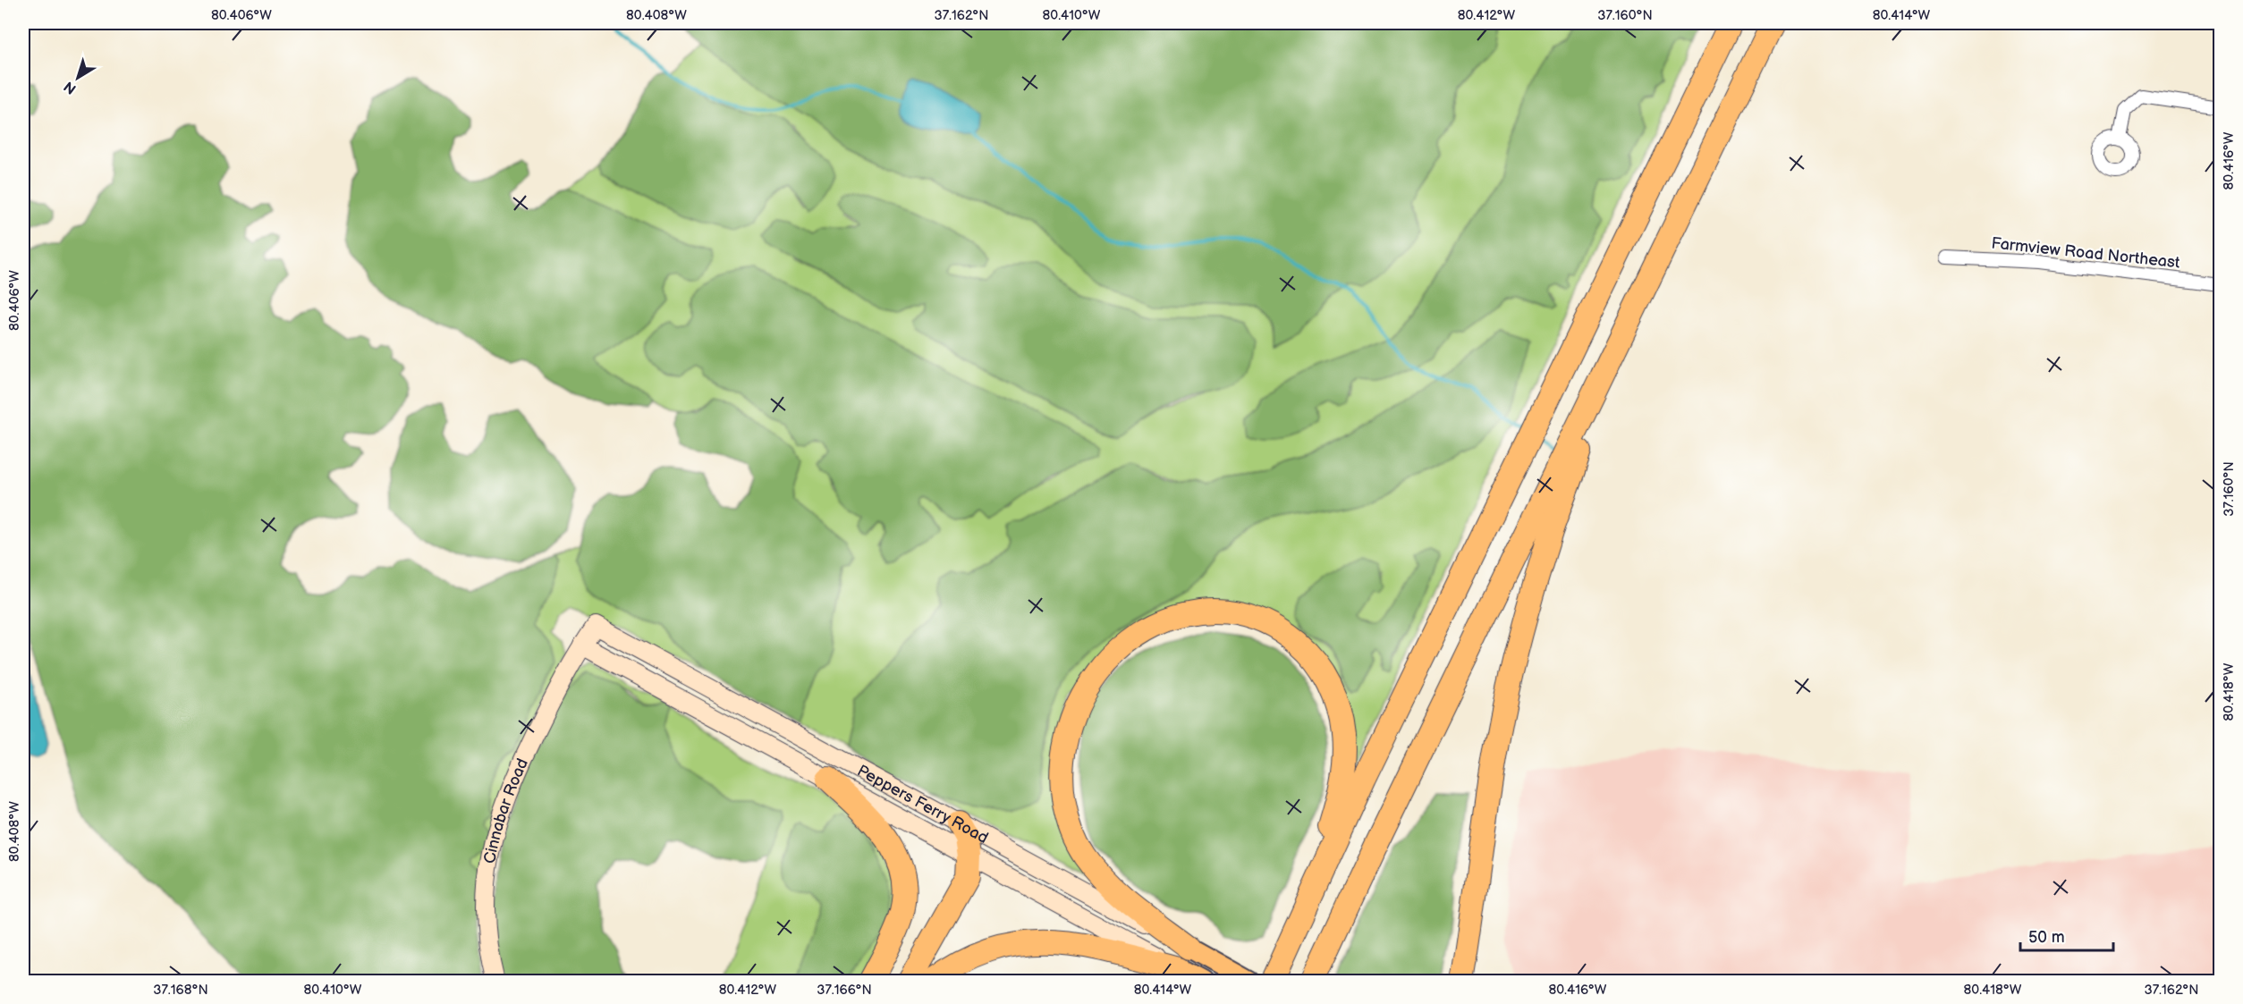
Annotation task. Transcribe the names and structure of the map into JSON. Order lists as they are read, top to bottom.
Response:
{
  "streets": {
    "main road": ["Peppers Ferry Road"],
    "street": ["Farmview Road Northeast", "Cinnabar Road"]
  },
  "crossings": [
    ["Peppers Ferry Road", "Cinnabar Road"]
  ],
  "scale_bar": "50 m",
  "north": "bottom left",
  "coordinates": [
    "80.406°W",
    "80.408°W",
    "37.162°N",
    "80.410°W",
    "80.412°W",
    "37.160°N",
    "80.414°W",
    "80.416°W",
    "80.418°W",
    "37.168°N",
    "37.166°N"
  ]
}
